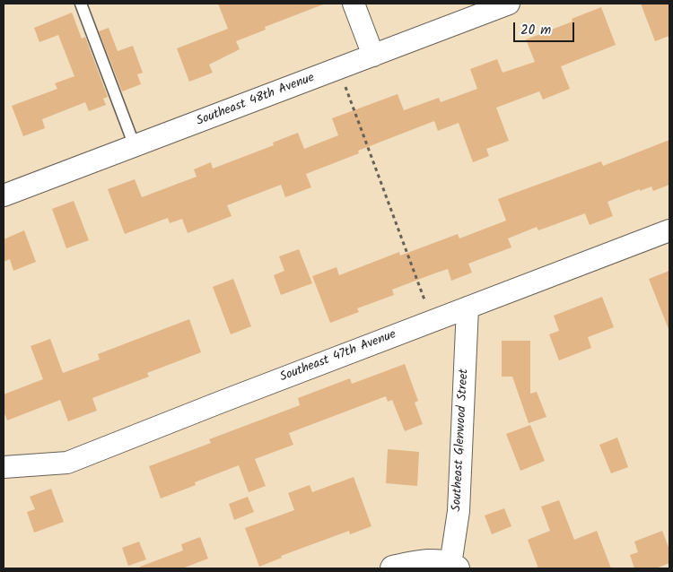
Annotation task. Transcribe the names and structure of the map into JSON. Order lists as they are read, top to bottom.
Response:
{
  "streets": {
    "street": ["Southeast 48th Avenue", "Southeast 47th Avenue", "Southeast Glenwood Street"]
  },
  "crossings": [
    ["Southeast 47th Avenue", "Southeast Glenwood Street"]
  ],
  "scale_bar": "20 m"
}
